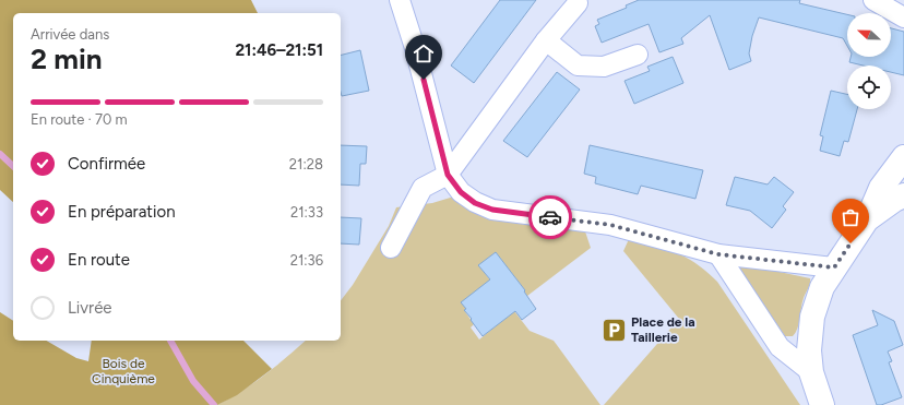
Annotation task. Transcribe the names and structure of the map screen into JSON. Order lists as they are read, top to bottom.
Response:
{
  "parks": ["Bois de Cinquième"],
  "places": {
    "parking": ["Place de la Taillerie"]
  },
  "north": "left",
  "page": {
    "heading": ["2 min", "Arrivée dans", "21:46–21:51"],
    "bar": "En route · 70 m",
    "list": [
      ["Confirmée", "21:28"],
      ["En préparation", "21:33"],
      ["En route", "21:36"],
      "Livrée"
    ]
  }
}
